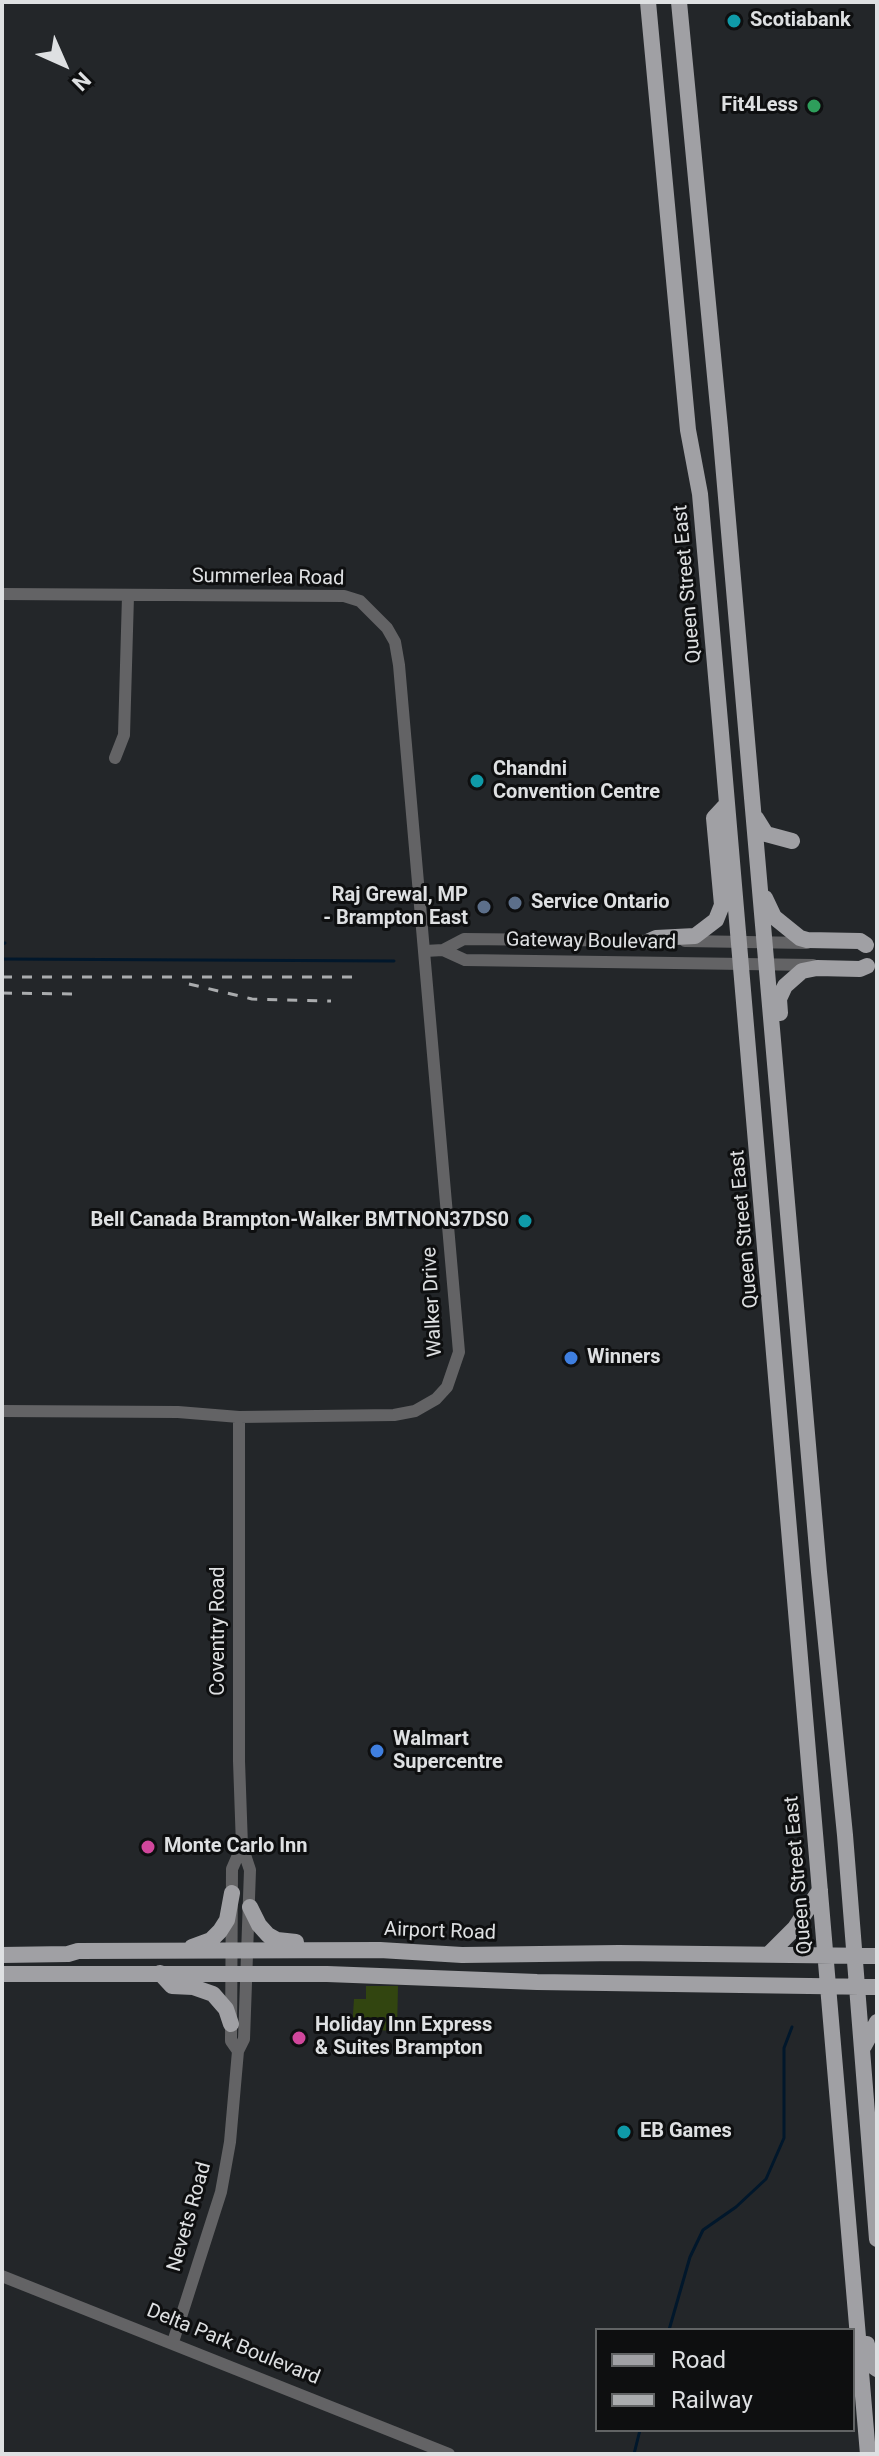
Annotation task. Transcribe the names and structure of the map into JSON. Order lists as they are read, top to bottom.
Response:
{
  "streets": {
    "main road": ["Queen Street East", "Airport Road"],
    "street": [
      "Summerlea Road",
      "Gateway Boulevard",
      "Walker Drive",
      "Coventry Road",
      "Nevets Road",
      "Delta Park Boulevard"
    ]
  },
  "crossings": [
    ["Summerlea Road", "Gateway Boulevard"],
    ["Summerlea Road", "Walker Drive"],
    ["Queen Street East", "Gateway Boulevard"],
    ["Queen Street East", "Airport Road"],
    ["Gateway Boulevard", "Walker Drive"],
    ["Walker Drive", "Coventry Road"],
    ["Coventry Road", "Airport Road"],
    ["Coventry Road", "Nevets Road"],
    ["Nevets Road", "Delta Park Boulevard"]
  ],
  "places": [
    "Scotiabank",
    "Fit4Less",
    "Chandni Convention Centre",
    "Service Ontario",
    "Raj Grewal, MP - Brampton East",
    "Bell Canada Brampton-Walker BMTNON37DS0",
    "Winners",
    "Walmart Supercentre",
    "Monte Carlo Inn",
    "Holiday Inn Express & Suites Brampton",
    "EB Games"
  ],
  "legend": ["Road", "Railway"],
  "north": "bottom right"
}
